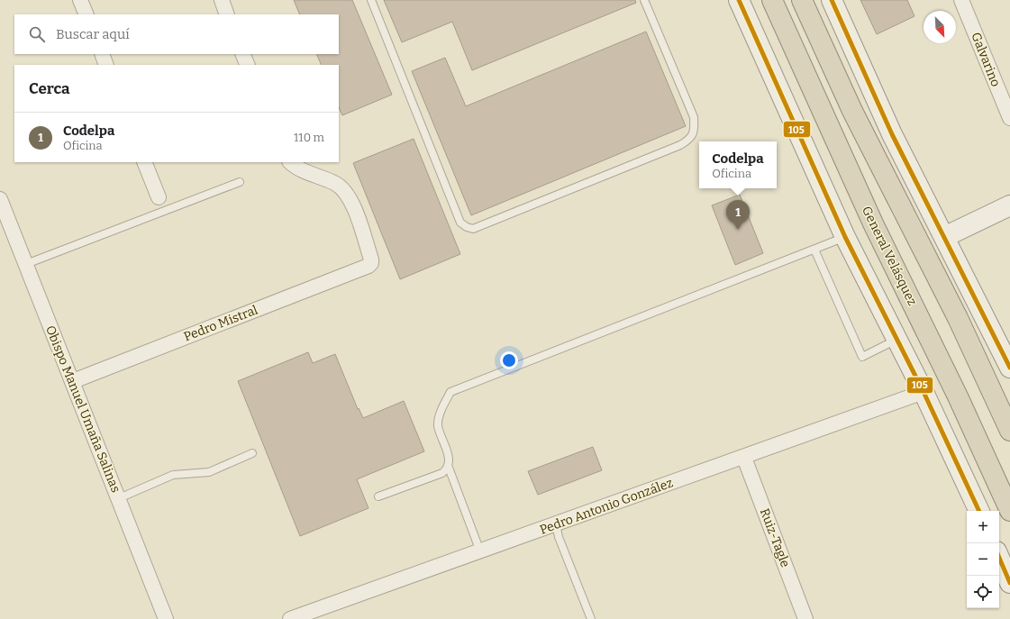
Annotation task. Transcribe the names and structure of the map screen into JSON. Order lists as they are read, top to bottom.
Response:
{
  "streets": {
    "highway": ["General Velásquez"],
    "street": [
      "Galvarino",
      "Pedro Mistral",
      "Obispo Manuel Umaña Salinas",
      "Pedro Antonio González",
      "Ruiz-Tagle"
    ]
  },
  "crossings": [
    ["Pedro Mistral", "Obispo Manuel Umaña Salinas"],
    ["Pedro Antonio González", "Ruiz-Tagle"]
  ],
  "lines": ["transit line 105"],
  "north": "bottom right",
  "page": {
    "search": "Buscar aquí",
    "heading": "Cerca",
    "list": [
      {
        "mark": "1",
        "name": "Codelpa",
        "note": "Oficina",
        "value": "110 m"
      }
    ],
    "popup": ["Codelpa", "Oficina"],
    "pins": "1",
    "map_buttons": ["+", "−"]
  }
}
